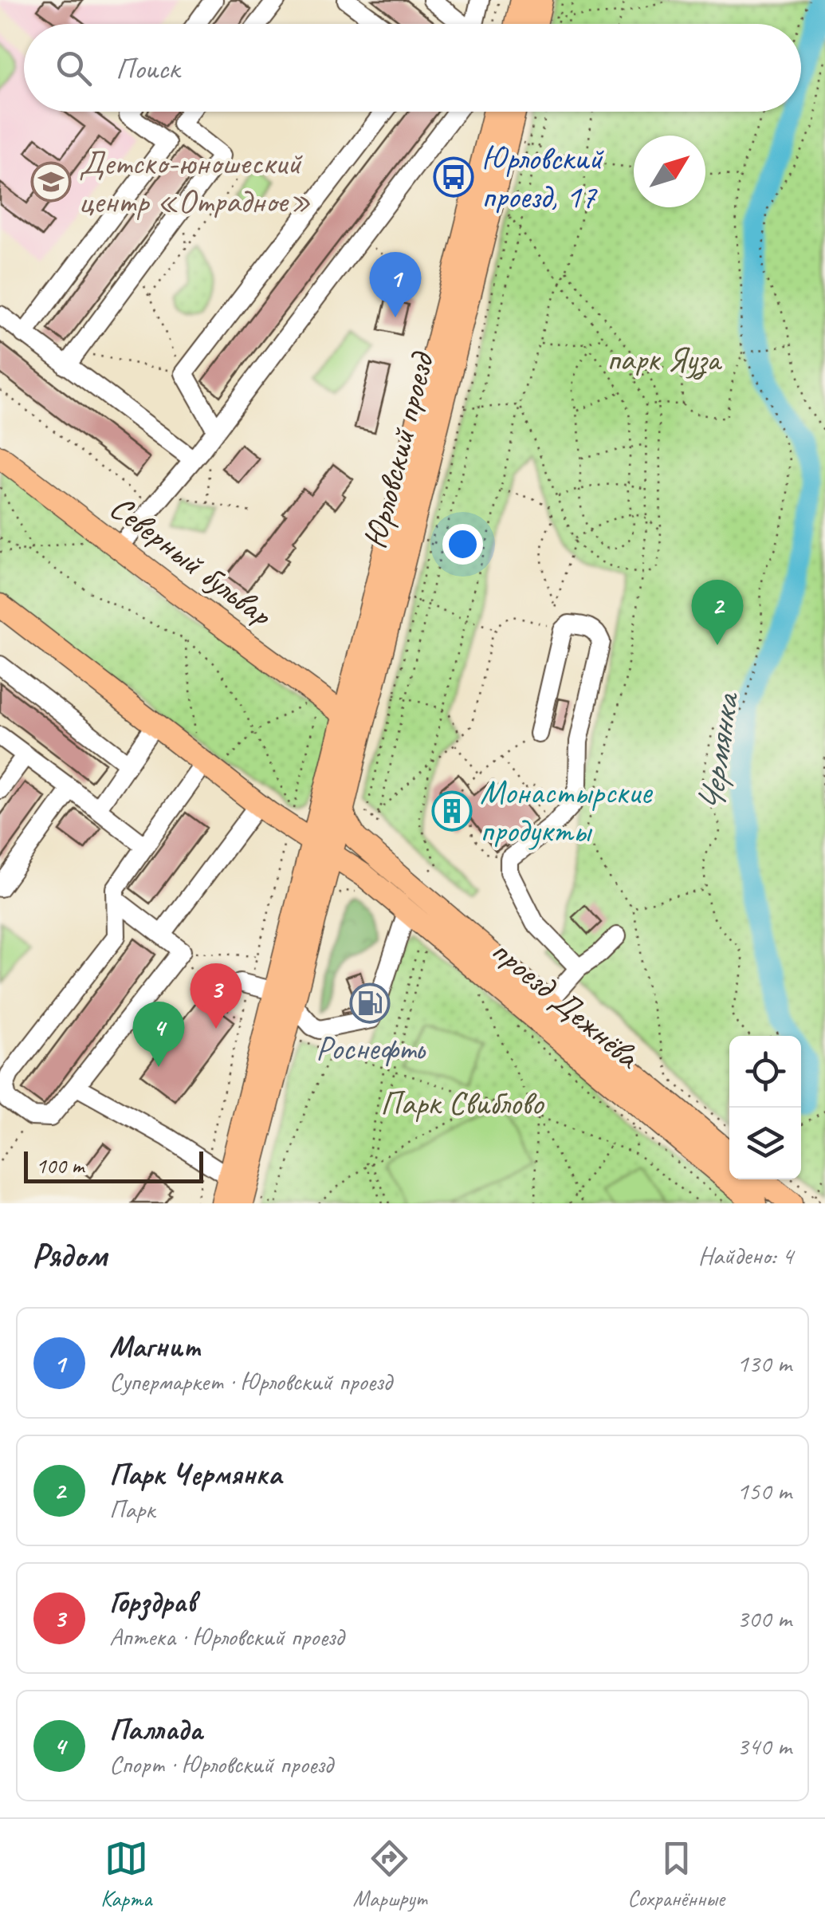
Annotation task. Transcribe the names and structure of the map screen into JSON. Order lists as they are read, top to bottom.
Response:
{
  "streets": {
    "main road": ["Юрловский проезд", "Северный бульвар", "проезд Дежнёва"]
  },
  "crossings": [
    ["Юрловский проезд", "Северный бульвар"],
    ["Юрловский проезд", "проезд Дежнёва"]
  ],
  "water": ["Чермянка"],
  "parks": ["парк Яуза", "Парк Свиблово"],
  "places": {
    "bus stop": ["Юрловский проезд, 17"],
    "school or university": ["Детско-юношеский центр «Отрадное»"],
    "building": ["Монастырские продукты"],
    "fuel station": ["Роснефть"]
  },
  "scale_bar": "100 m",
  "north": "top right",
  "page": {
    "search": "Поиск",
    "pins": [
      "1",
      "2",
      "3",
      "4"
    ],
    "scale": "100 m",
    "heading": ["Рядом", "Найдено: 4"],
    "list": [
      {
        "mark": "1",
        "name": "Магнит",
        "note": "Супермаркет · Юрловский проезд",
        "value": "130 m"
      },
      {
        "mark": "2",
        "name": "Парк Чермянка",
        "note": "Парк",
        "value": "150 m"
      },
      {
        "mark": "3",
        "name": "Горздрав",
        "note": "Аптека · Юрловский проезд",
        "value": "300 m"
      },
      {
        "mark": "4",
        "name": "Паллада",
        "note": "Спорт · Юрловский проезд",
        "value": "340 m"
      }
    ],
    "nav": ["Карта", "Маршрут", "Сохранённые"]
  }
}
